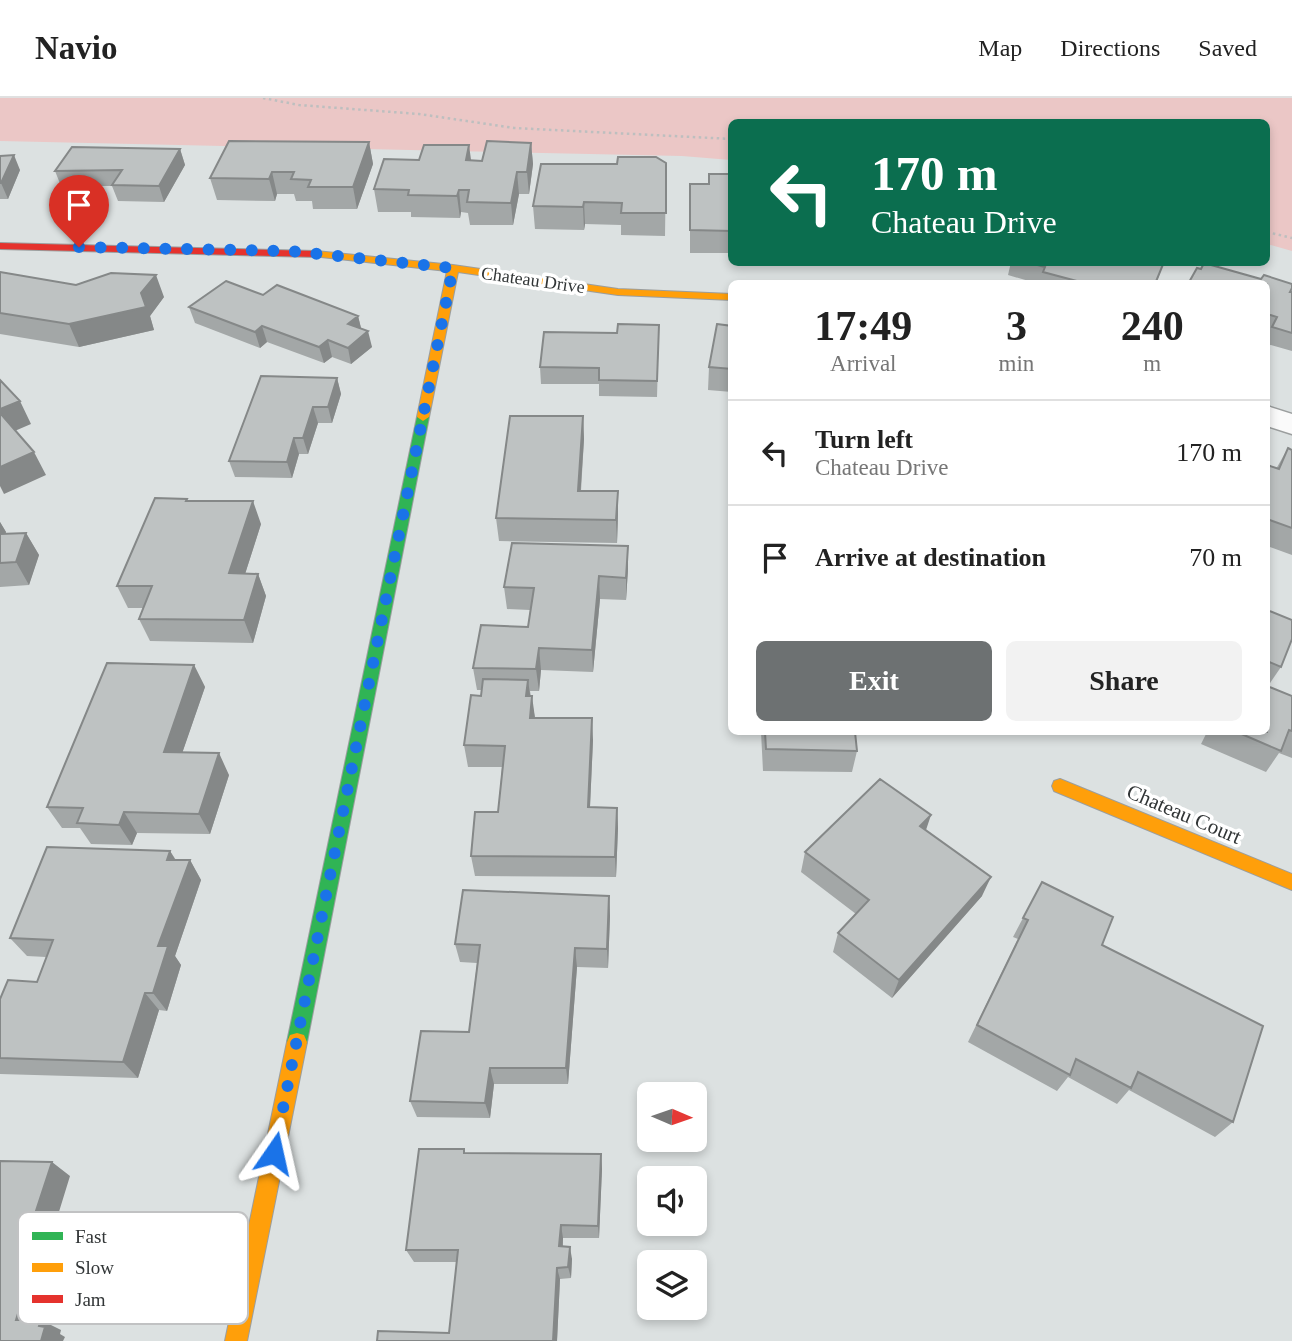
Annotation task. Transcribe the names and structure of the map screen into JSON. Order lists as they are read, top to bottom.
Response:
{
  "streets": {
    "street": ["Chateau Drive", "Chateau Court"]
  },
  "legend": ["Fast", "Slow", "Jam"],
  "north": "right",
  "page": {
    "header": "Navio",
    "nav": ["Map", "Directions", "Saved"],
    "turn": ["170 m", "Chateau Drive"],
    "eta": [
      "17:49",
      "Arrival",
      "3",
      "min",
      "240",
      "m"
    ],
    "list": [
      {
        "name": "Turn left",
        "note": "Chateau Drive",
        "value": "170 m"
      },
      {
        "name": "Arrive at destination",
        "value": "70 m"
      }
    ],
    "buttons": ["Exit", "Share"]
  }
}
